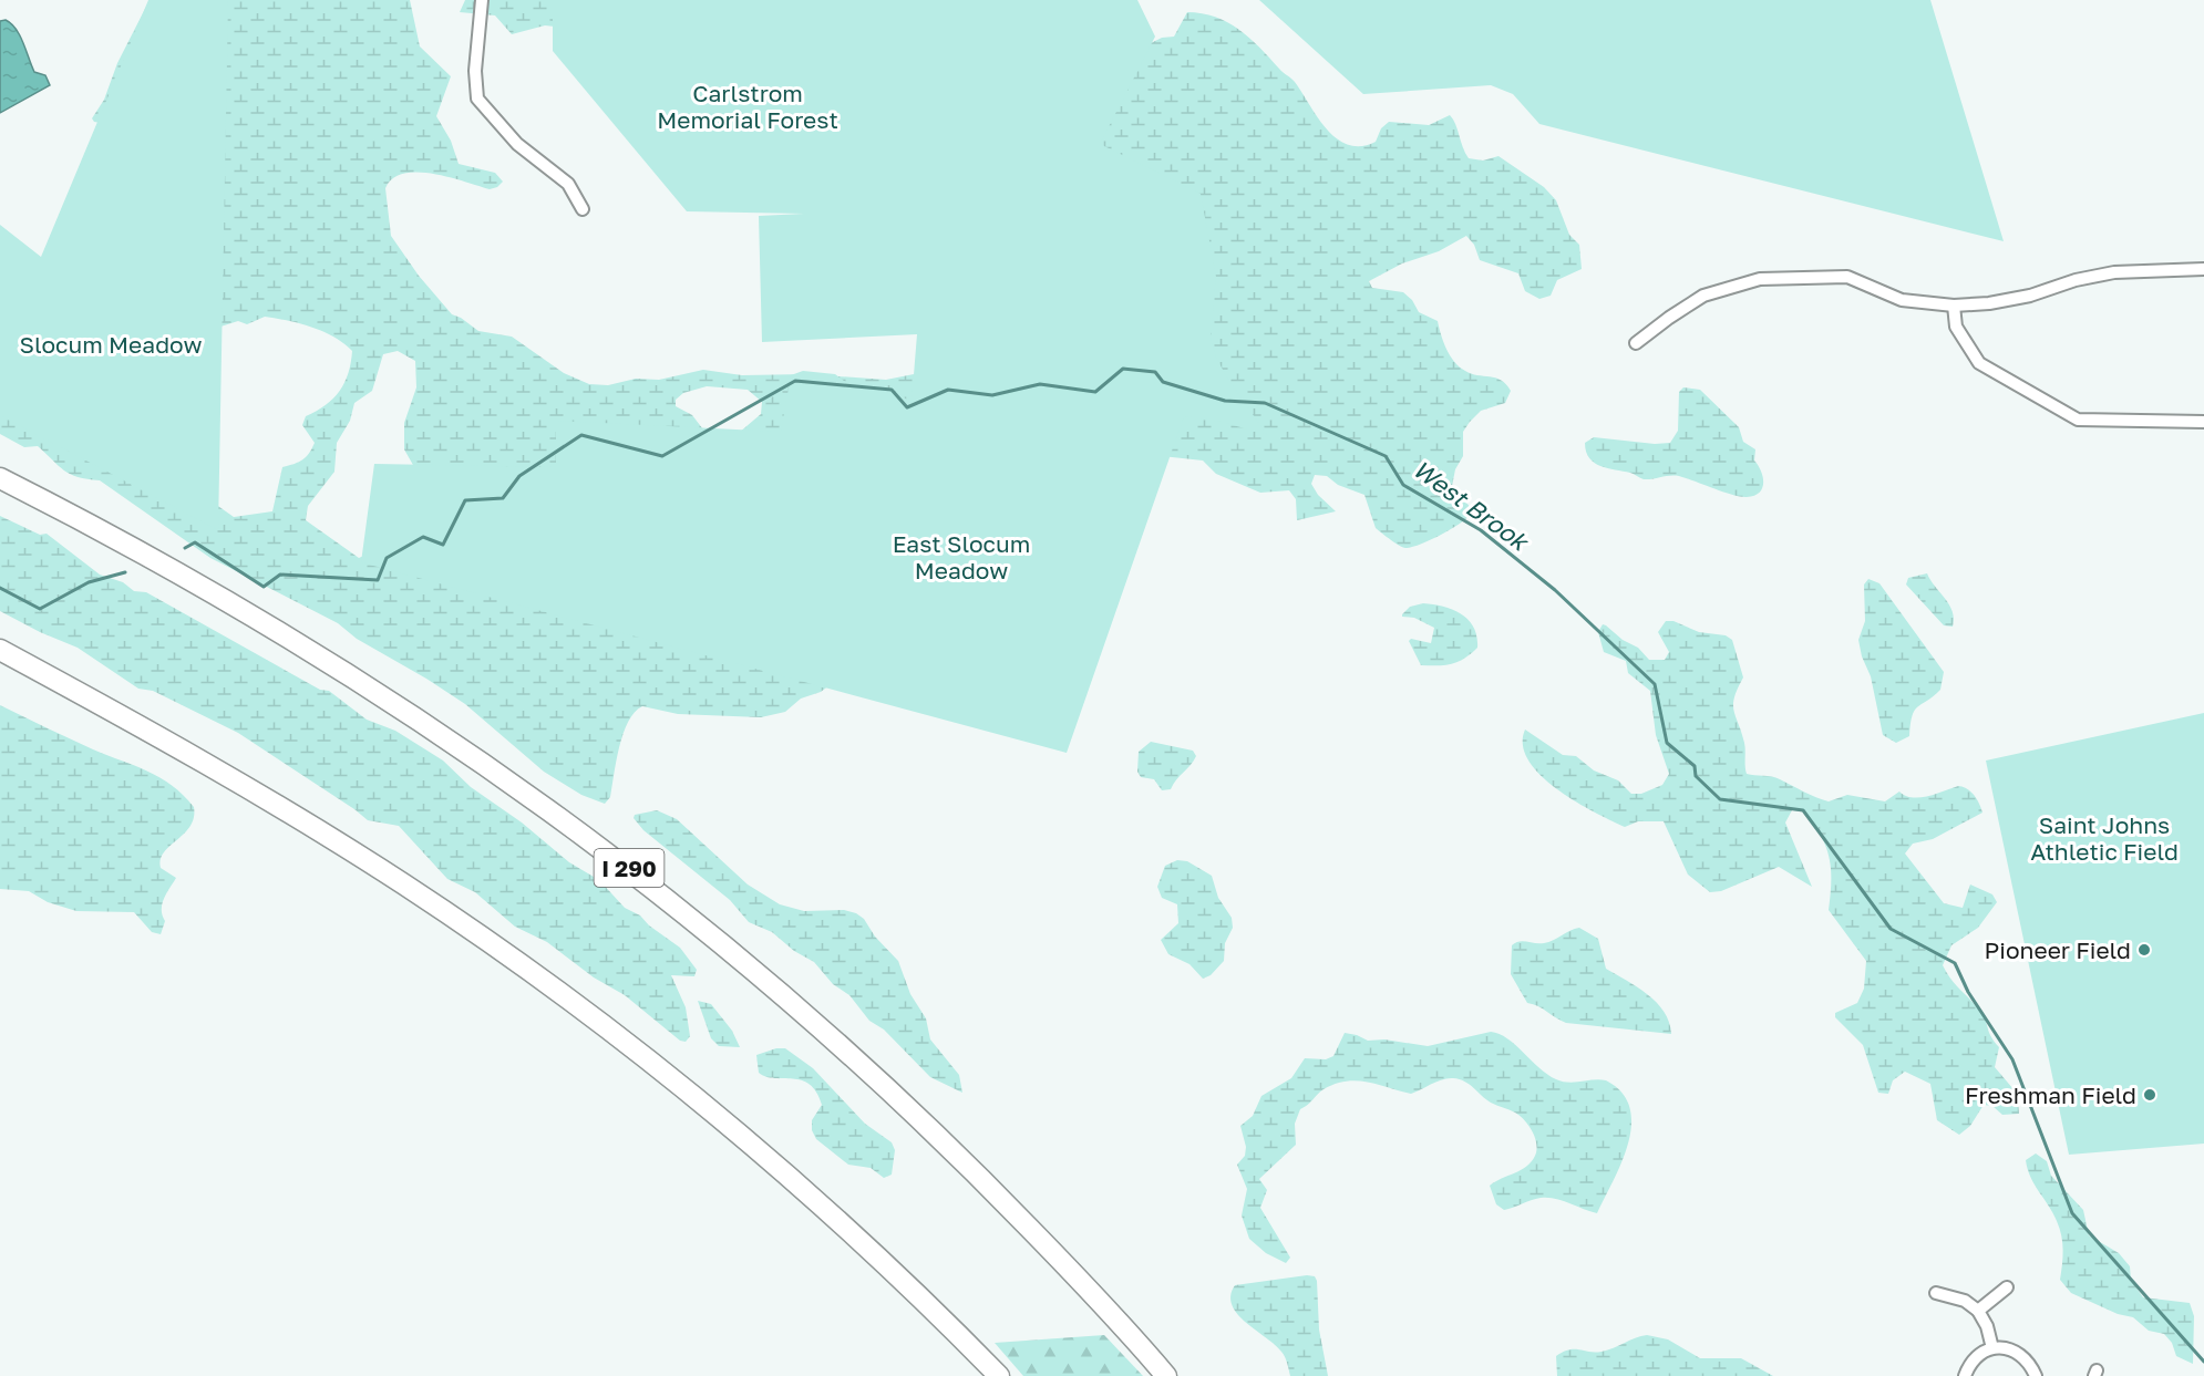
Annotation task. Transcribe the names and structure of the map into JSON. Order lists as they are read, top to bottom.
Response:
{
  "streets": {
    "highway": ["I 290"]
  },
  "water": ["West Brook"],
  "parks": [
    "Carlstrom Memorial Forest",
    "Slocum Meadow",
    "East Slocum Meadow",
    "Saint Johns Athletic Field"
  ],
  "places": ["Pioneer Field", "Freshman Field"]
}
